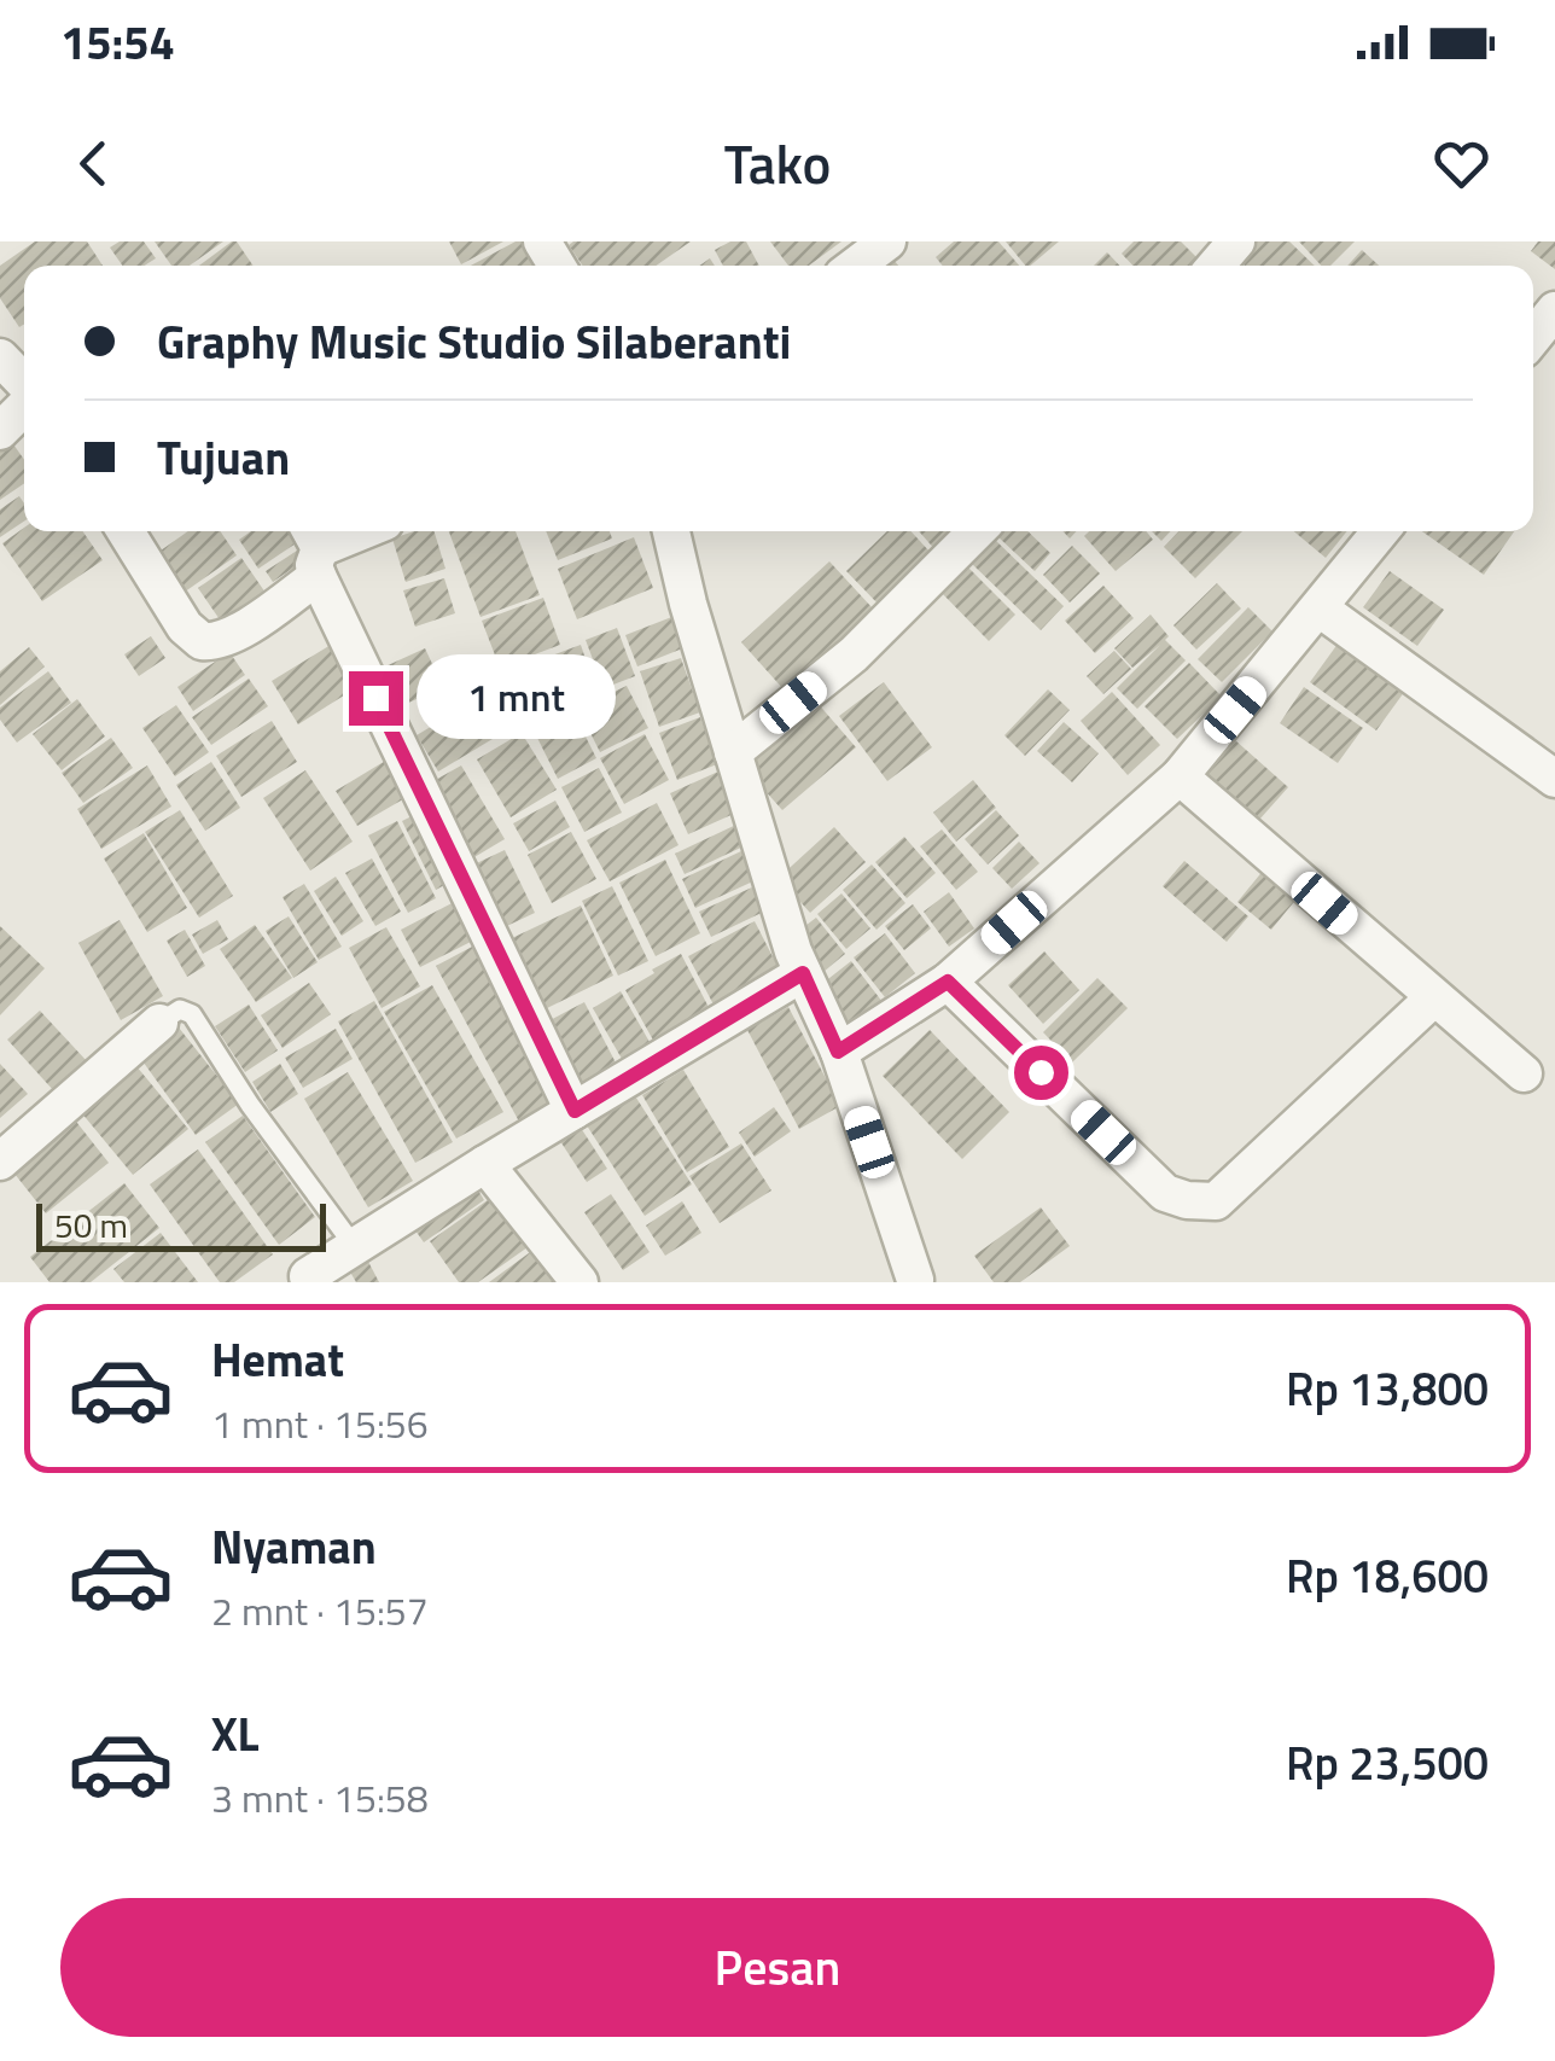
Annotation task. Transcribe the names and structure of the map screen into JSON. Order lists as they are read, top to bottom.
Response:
{
  "scale_bar": "50 m",
  "page": {
    "status": "15:54",
    "header": "Tako",
    "banner": ["Graphy Music Studio Silaberanti", "Tujuan"],
    "bubble": "1 mnt",
    "scale": "50 m",
    "list": [
      {
        "name": "Hemat",
        "note": "1 mnt · 15:56",
        "value": "Rp 13,800"
      },
      {
        "name": "Nyaman",
        "note": "2 mnt · 15:57",
        "value": "Rp 18,600"
      },
      {
        "name": "XL",
        "note": "3 mnt · 15:58",
        "value": "Rp 23,500"
      }
    ],
    "buttons": "Pesan"
  }
}
